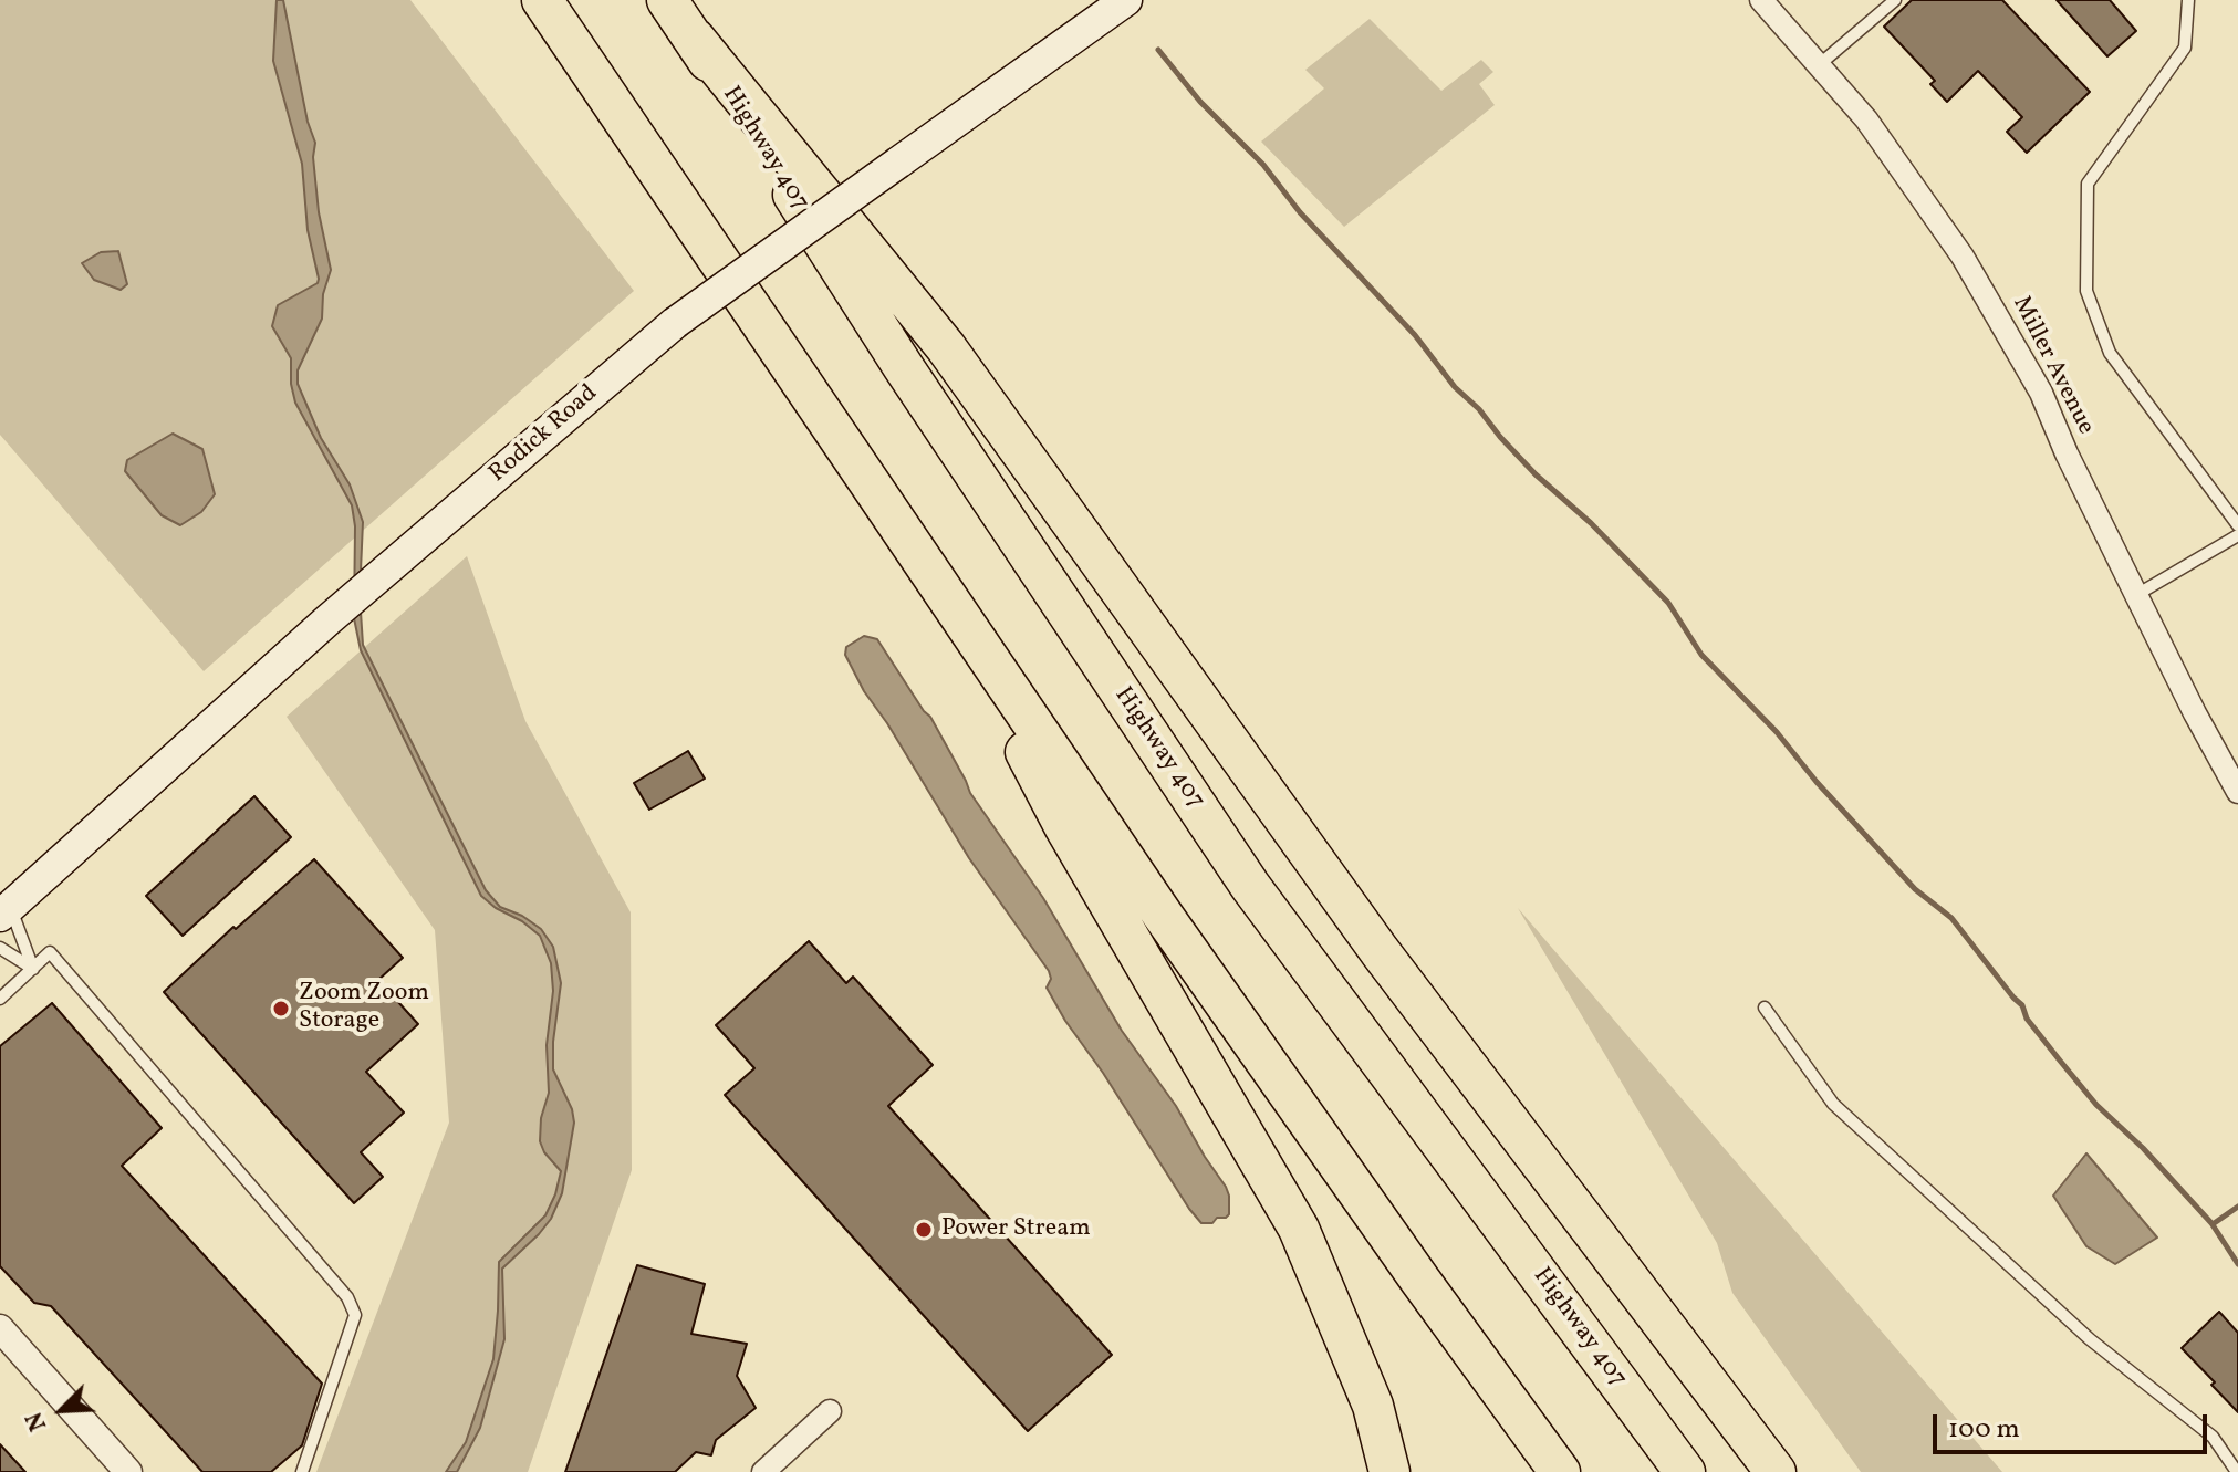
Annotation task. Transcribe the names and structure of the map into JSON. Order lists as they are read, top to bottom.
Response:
{
  "streets": {
    "highway": ["Highway 407"],
    "main road": ["Rodick Road"],
    "street": ["Miller Avenue"]
  },
  "places": ["Zoom Zoom Storage", "Power Stream"],
  "scale_bar": "100 m",
  "north": "bottom left"
}
